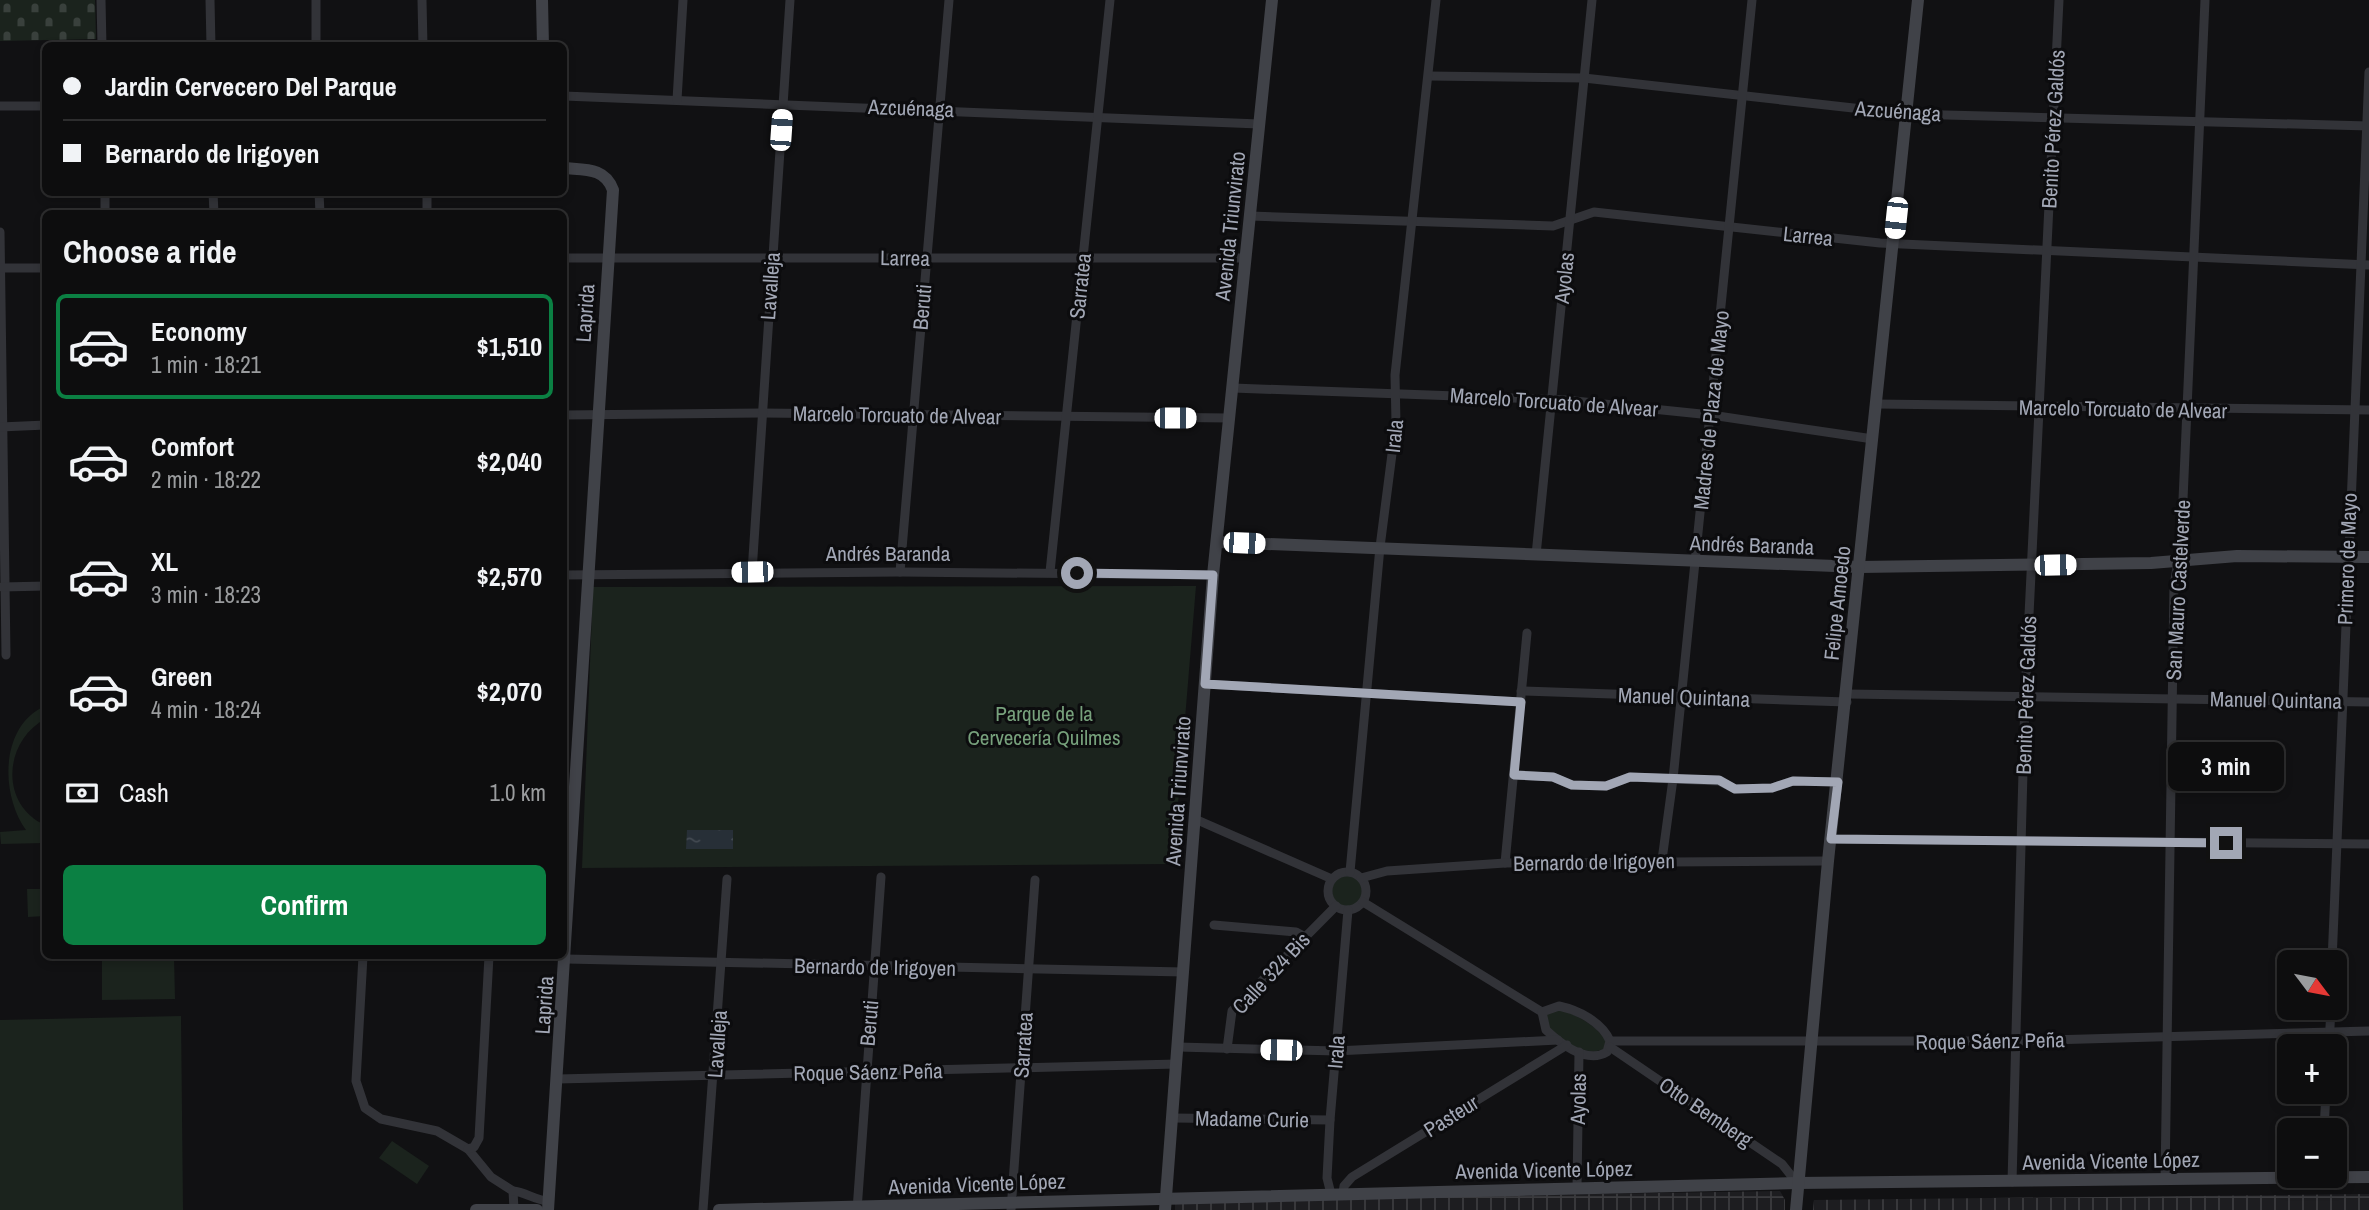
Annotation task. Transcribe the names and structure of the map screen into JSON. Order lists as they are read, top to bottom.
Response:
{
  "streets": {
    "main road": [
      "Avenida Triunvirato",
      "Laprida",
      "Andrés Baranda",
      "Felipe Amoedo",
      "Avenida Vicente López"
    ],
    "street": [
      "Azcuénaga",
      "Benito Pérez Galdós",
      "Larrea",
      "Ayolas",
      "Lavalleja",
      "Sarratea",
      "Beruti",
      "Marcelo Torcuato de Alvear",
      "Madres de Plaza de Mayo",
      "Irala",
      "Primero de Mayo",
      "San Mauro Castelverde",
      "Manuel Quintana",
      "Bernardo de Irigoyen",
      "Calle 324 Bis",
      "Roque Sáenz Peña",
      "Otto Bemberg",
      "Pasteur",
      "Madame Curie"
    ]
  },
  "crossings": [
    ["Azcuénaga", "Benito Pérez Galdós"],
    ["Azcuénaga", "Avenida Triunvirato"],
    ["Azcuénaga", "Ayolas"],
    ["Azcuénaga", "Lavalleja"],
    ["Azcuénaga", "Sarratea"],
    ["Azcuénaga", "Beruti"],
    ["Azcuénaga", "Madres de Plaza de Mayo"],
    ["Azcuénaga", "Irala"],
    ["Azcuénaga", "Primero de Mayo"],
    ["Azcuénaga", "San Mauro Castelverde"],
    ["Azcuénaga", "Felipe Amoedo"],
    ["Benito Pérez Galdós", "Larrea"],
    ["Benito Pérez Galdós", "Marcelo Torcuato de Alvear"],
    ["Benito Pérez Galdós", "Andrés Baranda"],
    ["Benito Pérez Galdós", "Manuel Quintana"],
    ["Benito Pérez Galdós", "Roque Sáenz Peña"],
    ["Benito Pérez Galdós", "Avenida Vicente López"],
    ["Avenida Triunvirato", "Larrea"],
    ["Avenida Triunvirato", "Marcelo Torcuato de Alvear"],
    ["Avenida Triunvirato", "Andrés Baranda"],
    ["Avenida Triunvirato", "Bernardo de Irigoyen"],
    ["Avenida Triunvirato", "Roque Sáenz Peña"],
    ["Avenida Triunvirato", "Madame Curie"],
    ["Avenida Triunvirato", "Avenida Vicente López"],
    ["Larrea", "Ayolas"],
    ["Larrea", "Lavalleja"],
    ["Larrea", "Sarratea"],
    ["Larrea", "Beruti"],
    ["Larrea", "Laprida"],
    ["Larrea", "Madres de Plaza de Mayo"],
    ["Larrea", "Irala"],
    ["Larrea", "Primero de Mayo"],
    ["Larrea", "San Mauro Castelverde"],
    ["Larrea", "Felipe Amoedo"],
    ["Ayolas", "Marcelo Torcuato de Alvear"],
    ["Ayolas", "Andrés Baranda"],
    ["Ayolas", "Roque Sáenz Peña"],
    ["Ayolas", "Avenida Vicente López"],
    ["Lavalleja", "Marcelo Torcuato de Alvear"],
    ["Lavalleja", "Andrés Baranda"],
    ["Lavalleja", "Bernardo de Irigoyen"],
    ["Lavalleja", "Roque Sáenz Peña"],
    ["Sarratea", "Marcelo Torcuato de Alvear"],
    ["Sarratea", "Andrés Baranda"],
    ["Sarratea", "Bernardo de Irigoyen"],
    ["Sarratea", "Roque Sáenz Peña"],
    ["Sarratea", "Avenida Vicente López"],
    ["Beruti", "Marcelo Torcuato de Alvear"],
    ["Beruti", "Andrés Baranda"],
    ["Beruti", "Bernardo de Irigoyen"],
    ["Beruti", "Roque Sáenz Peña"],
    ["Beruti", "Avenida Vicente López"],
    ["Laprida", "Marcelo Torcuato de Alvear"],
    ["Laprida", "Andrés Baranda"],
    ["Laprida", "Bernardo de Irigoyen"],
    ["Laprida", "Roque Sáenz Peña"],
    ["Marcelo Torcuato de Alvear", "Madres de Plaza de Mayo"],
    ["Marcelo Torcuato de Alvear", "Irala"],
    ["Marcelo Torcuato de Alvear", "Primero de Mayo"],
    ["Marcelo Torcuato de Alvear", "San Mauro Castelverde"],
    ["Marcelo Torcuato de Alvear", "Felipe Amoedo"],
    ["Madres de Plaza de Mayo", "Andrés Baranda"],
    ["Madres de Plaza de Mayo", "Manuel Quintana"],
    ["Madres de Plaza de Mayo", "Bernardo de Irigoyen"],
    ["Irala", "Andrés Baranda"],
    ["Irala", "Bernardo de Irigoyen"],
    ["Irala", "Calle 324 Bis"],
    ["Irala", "Pasteur"],
    ["Irala", "Madame Curie"],
    ["Irala", "Avenida Vicente López"],
    ["Andrés Baranda", "Primero de Mayo"],
    ["Andrés Baranda", "San Mauro Castelverde"],
    ["Andrés Baranda", "Felipe Amoedo"],
    ["Primero de Mayo", "Manuel Quintana"],
    ["San Mauro Castelverde", "Manuel Quintana"],
    ["San Mauro Castelverde", "Roque Sáenz Peña"],
    ["San Mauro Castelverde", "Avenida Vicente López"],
    ["Felipe Amoedo", "Manuel Quintana"],
    ["Felipe Amoedo", "Bernardo de Irigoyen"],
    ["Felipe Amoedo", "Roque Sáenz Peña"],
    ["Felipe Amoedo", "Otto Bemberg"],
    ["Felipe Amoedo", "Avenida Vicente López"],
    ["Bernardo de Irigoyen", "Calle 324 Bis"],
    ["Roque Sáenz Peña", "Otto Bemberg"],
    ["Otto Bemberg", "Avenida Vicente López"],
    ["Pasteur", "Avenida Vicente López"]
  ],
  "parks": ["Parque de la Cervecería Quilmes"],
  "north": "bottom right",
  "page": {
    "banner": ["Jardin Cervecero Del Parque", "Bernardo de Irigoyen"],
    "heading": "Choose a ride",
    "list": [
      {
        "name": "Economy",
        "note": "1 min · 18:21",
        "value": "$1,510"
      },
      {
        "name": "Comfort",
        "note": "2 min · 18:22",
        "value": "$2,040"
      },
      {
        "name": "XL",
        "note": "3 min · 18:23",
        "value": "$2,570"
      },
      {
        "name": "Green",
        "note": "4 min · 18:24",
        "value": "$2,070"
      }
    ],
    "bubble": "3 min",
    "pay": ["Cash", "1.0 km"],
    "buttons": "Confirm",
    "map_buttons": ["+", "−"]
  }
}
